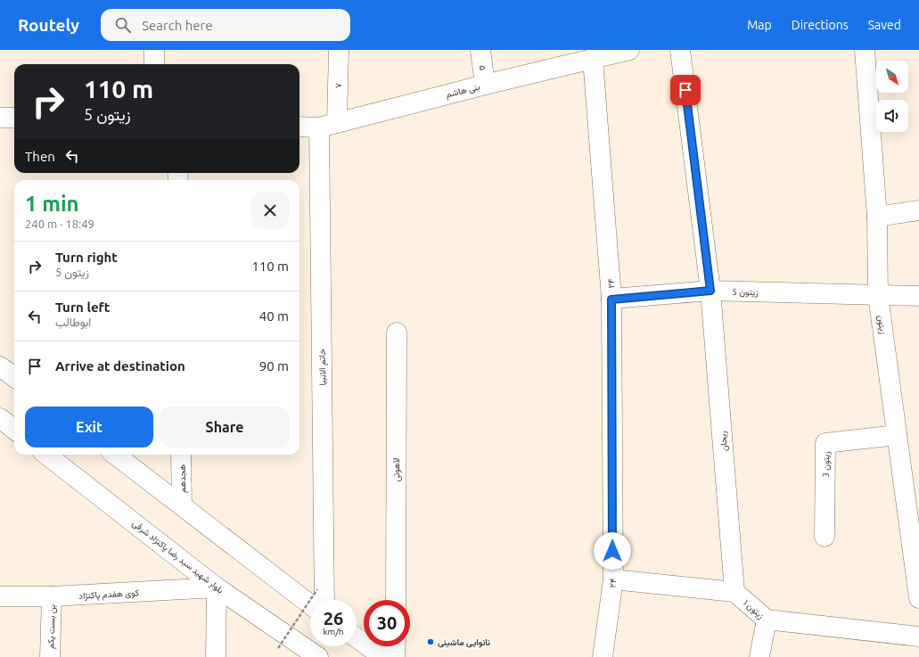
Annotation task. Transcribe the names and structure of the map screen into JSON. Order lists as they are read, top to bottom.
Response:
{
  "streets": {
    "street": [
      "۵",
      "۷",
      "بنی هاشم",
      "۲۴",
      "زیتون 5",
      "زیتون",
      "خاتم الانبیا",
      "ریحان",
      "زیتون 3",
      "لاهوتی",
      "هجدهم",
      "بلوار شهید سید رضا پاکنژاد شرقی",
      "کوی هفدم پاکنژاد",
      "زیتون ۱",
      "بن بست یکم"
    ]
  },
  "crossings": [
    ["۵", "بنی هاشم"],
    ["۷", "بنی هاشم"],
    ["بنی هاشم", "۲۴"],
    ["بنی هاشم", "خاتم الانبیا"],
    ["۲۴", "زیتون 5"],
    ["زیتون 5", "زیتون"],
    ["زیتون 5", "ریحان"],
    ["زیتون", "زیتون 3"],
    ["ریحان", "زیتون ۱"],
    ["بلوار شهید سید رضا پاکنژاد شرقی", "کوی هفدم پاکنژاد"],
    ["کوی هفدم پاکنژاد", "بن بست یکم"]
  ],
  "places": ["نانوایی ماشینی"],
  "north": "bottom right",
  "page": {
    "header": "Routely",
    "search": "Search here",
    "nav": ["Map", "Directions", "Saved"],
    "turn": ["110 m", "زیتون 5"],
    "then": "Then",
    "heading": ["1 min", "240 m · 18:49"],
    "list": [
      {
        "name": "Turn right",
        "note": "زیتون 5",
        "value": "110 m"
      },
      {
        "name": "Turn left",
        "note": "ابوطالب",
        "value": "40 m"
      },
      {
        "name": "Arrive at destination",
        "value": "90 m"
      }
    ],
    "buttons": ["Exit", "Share"],
    "speed": "26 km/h",
    "limit": "30"
  }
}
